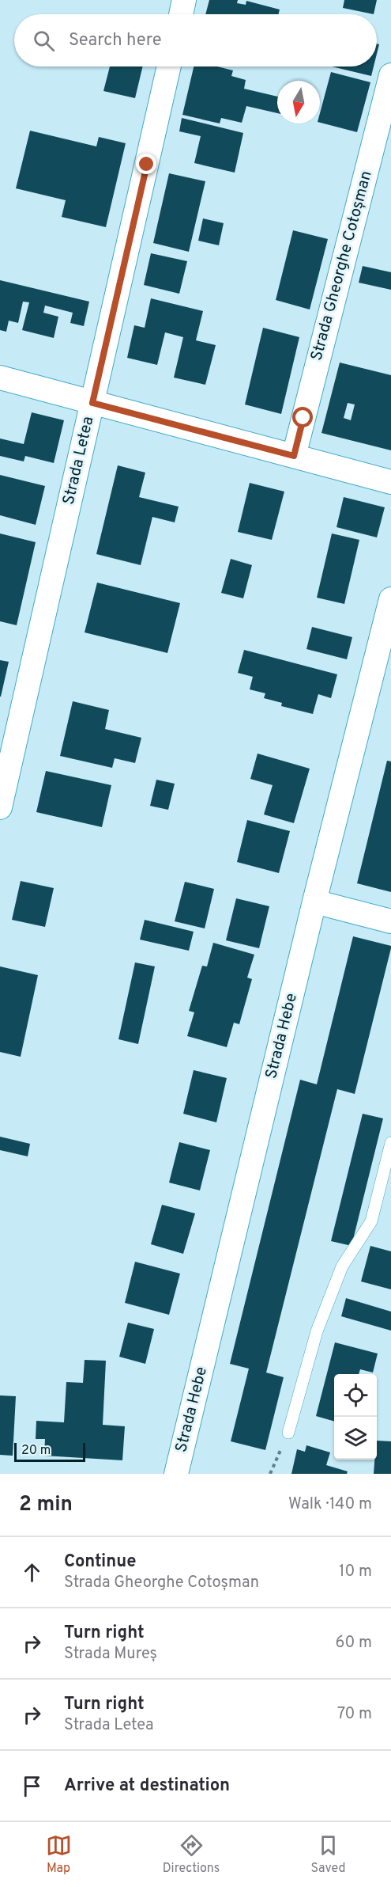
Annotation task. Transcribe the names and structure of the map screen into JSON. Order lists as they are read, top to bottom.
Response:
{
  "streets": {
    "street": ["Strada Gheorghe Cotoșman", "Strada Letea", "Strada Hebe"]
  },
  "scale_bar": "20 m",
  "north": "bottom",
  "page": {
    "search": "Search here",
    "scale": "20 m",
    "heading": ["2 min", "Walk · 140 m"],
    "list": [
      ["Continue", "Strada Gheorghe Cotoșman", "10 m"],
      ["Turn right", "Strada Mureș", "60 m"],
      ["Turn right", "Strada Letea", "70 m"],
      "Arrive at destination"
    ],
    "nav": ["Map", "Directions", "Saved"]
  }
}
